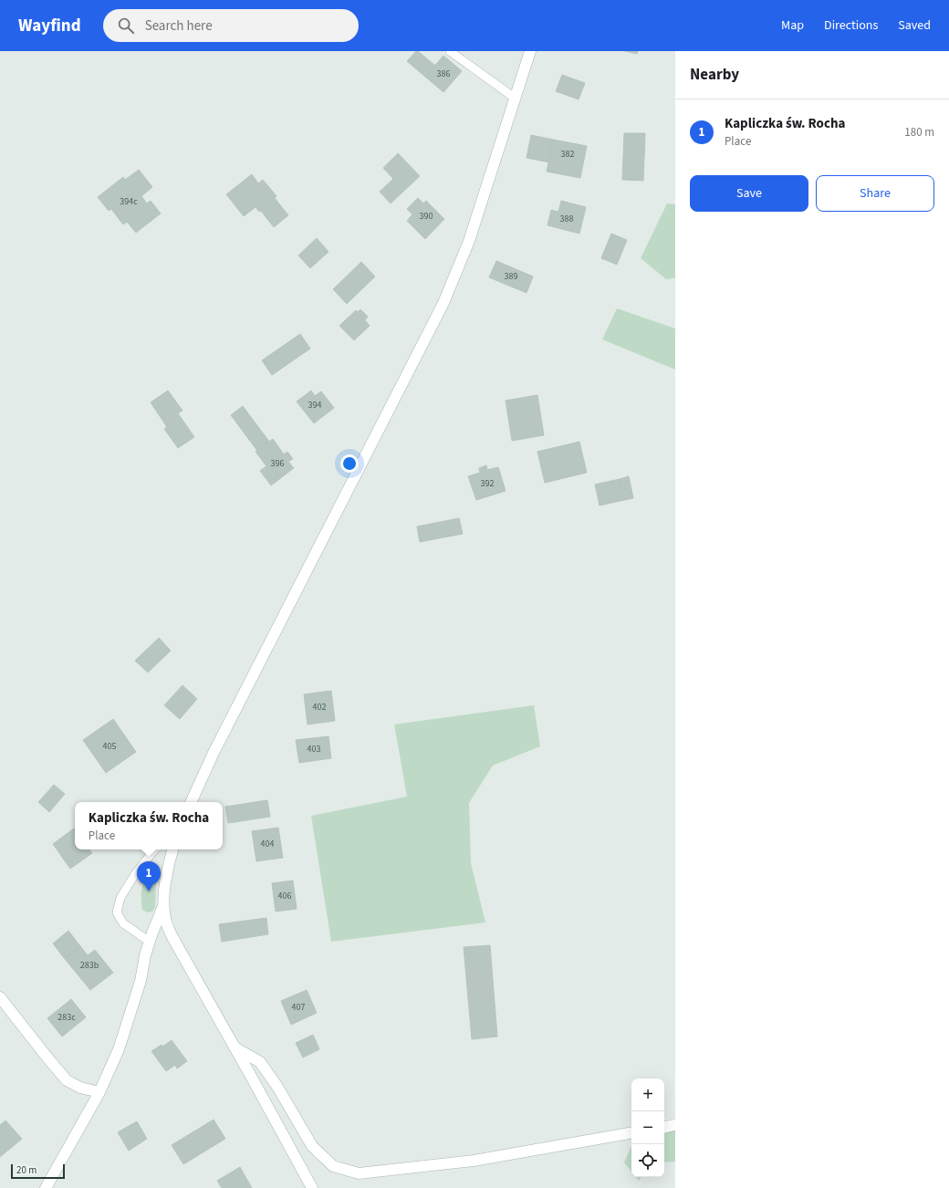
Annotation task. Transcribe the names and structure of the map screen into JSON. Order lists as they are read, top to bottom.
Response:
{
  "house_numbers": [
    "386",
    "382",
    "394c",
    "390",
    "388",
    "389",
    "394",
    "396",
    "392",
    "402",
    "405",
    "403",
    "404",
    "406",
    "283b",
    "407",
    "283c"
  ],
  "scale_bar": "20 m",
  "page": {
    "header": "Wayfind",
    "search": "Search here",
    "nav": ["Map", "Directions", "Saved"],
    "heading": "Nearby",
    "list": [
      {
        "mark": "1",
        "name": "Kapliczka św. Rocha",
        "note": "Place",
        "value": "180 m"
      }
    ],
    "buttons": ["Save", "Share"],
    "popup": ["Kapliczka św. Rocha", "Place"],
    "pins": "1",
    "map_buttons": ["+", "−"],
    "scale": "20 m"
  }
}
